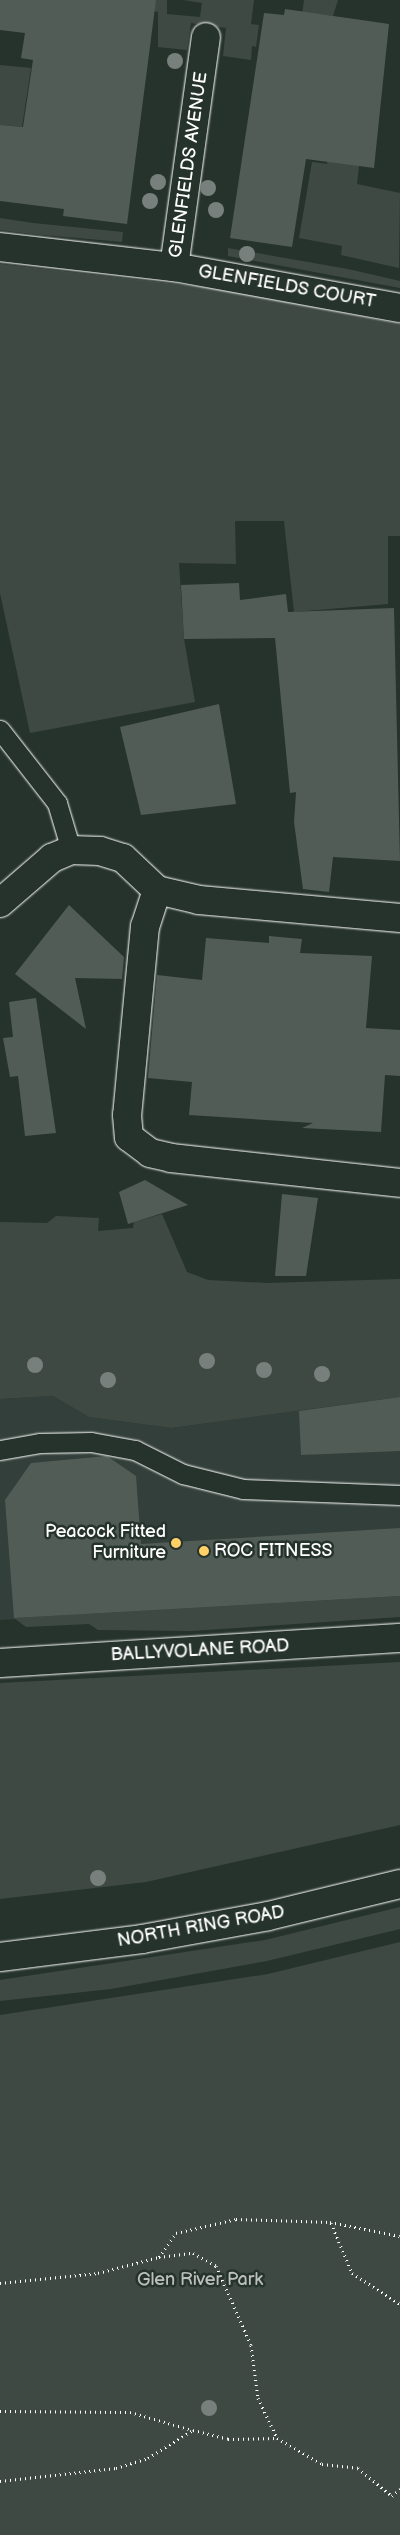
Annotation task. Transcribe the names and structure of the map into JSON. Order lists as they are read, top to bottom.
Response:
{
  "streets": {
    "street": [
      "GLENFIELDS AVENUE",
      "GLENFIELDS COURT",
      "BALLYVOLANE ROAD",
      "NORTH RING ROAD"
    ]
  },
  "crossings": [
    ["GLENFIELDS AVENUE", "GLENFIELDS COURT"]
  ],
  "parks": ["Glen River Park"],
  "places": ["Peacock Fitted Furniture", "ROC FITNESS"]
}
